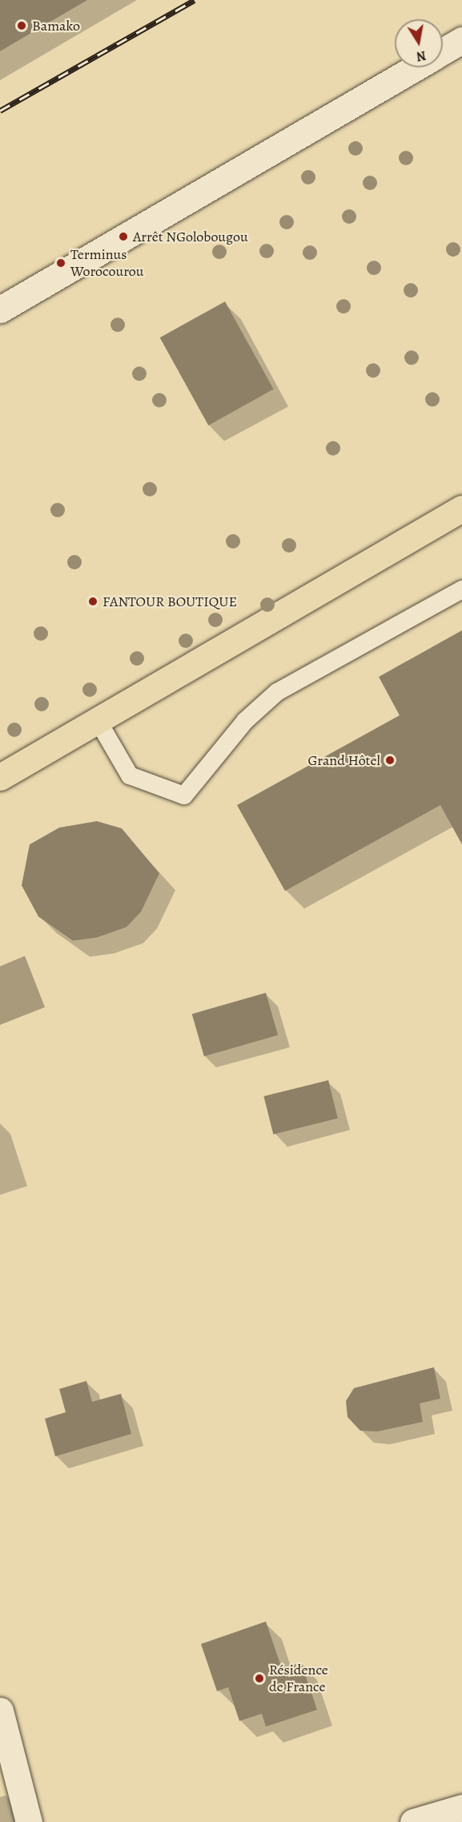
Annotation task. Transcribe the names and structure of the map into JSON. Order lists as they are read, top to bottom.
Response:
{
  "places": [
    "Bamako",
    "Arrêt NGolobougou",
    "Terminus Worocourou",
    "FANTOUR BOUTIQUE",
    "Grand Hôtel",
    "Résidence de France"
  ],
  "north": "bottom"
}
